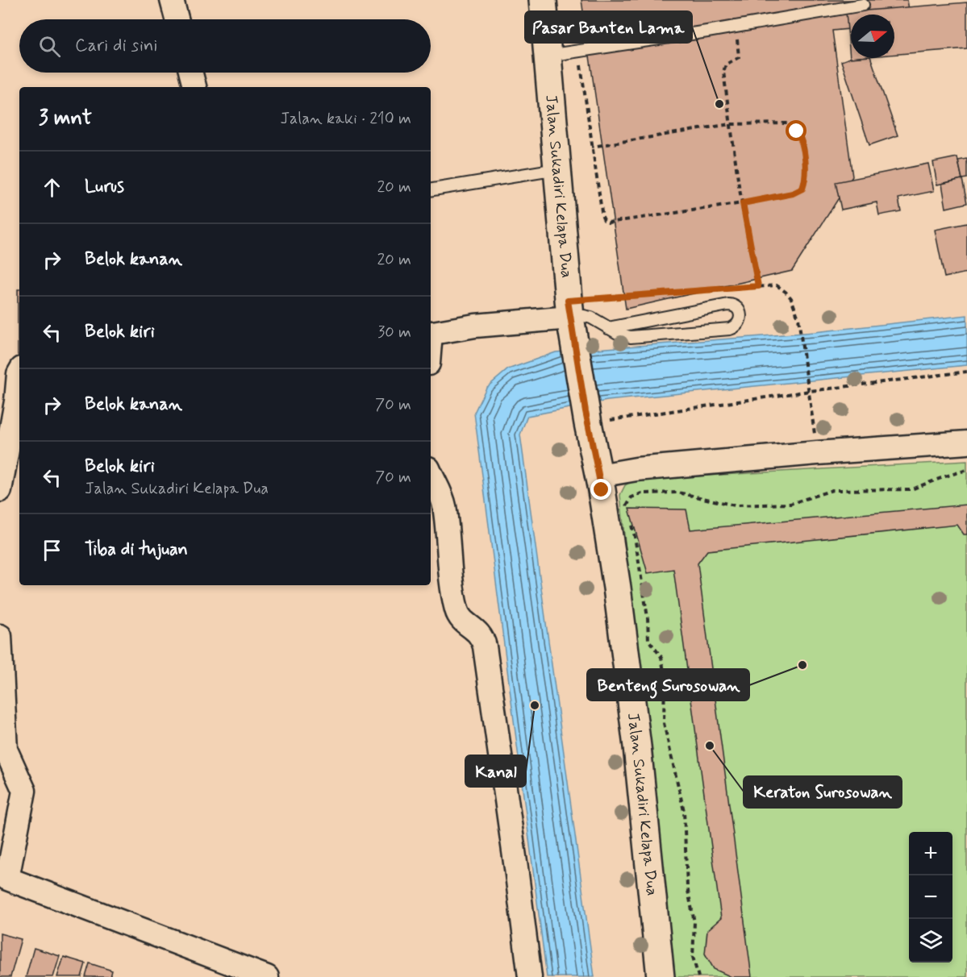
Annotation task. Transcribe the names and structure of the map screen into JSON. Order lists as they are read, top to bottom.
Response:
{
  "streets": {
    "main road": ["Jalan Sukadiri Kelapa Dua"]
  },
  "places": [
    "Pasar Banten Lama",
    "Benteng Surosowan",
    "Kanal",
    "Keraton Surosowan"
  ],
  "north": "right",
  "page": {
    "search": "Cari di sini",
    "heading": ["3 mnt", "Jalan kaki · 210 m"],
    "list": [
      ["Lurus", "20 m"],
      ["Belok kanan", "20 m"],
      ["Belok kiri", "30 m"],
      ["Belok kanan", "70 m"],
      ["Belok kiri", "Jalan Sukadiri Kelapa Dua", "70 m"],
      "Tiba di tujuan"
    ],
    "map_buttons": ["+", "−"]
  }
}
